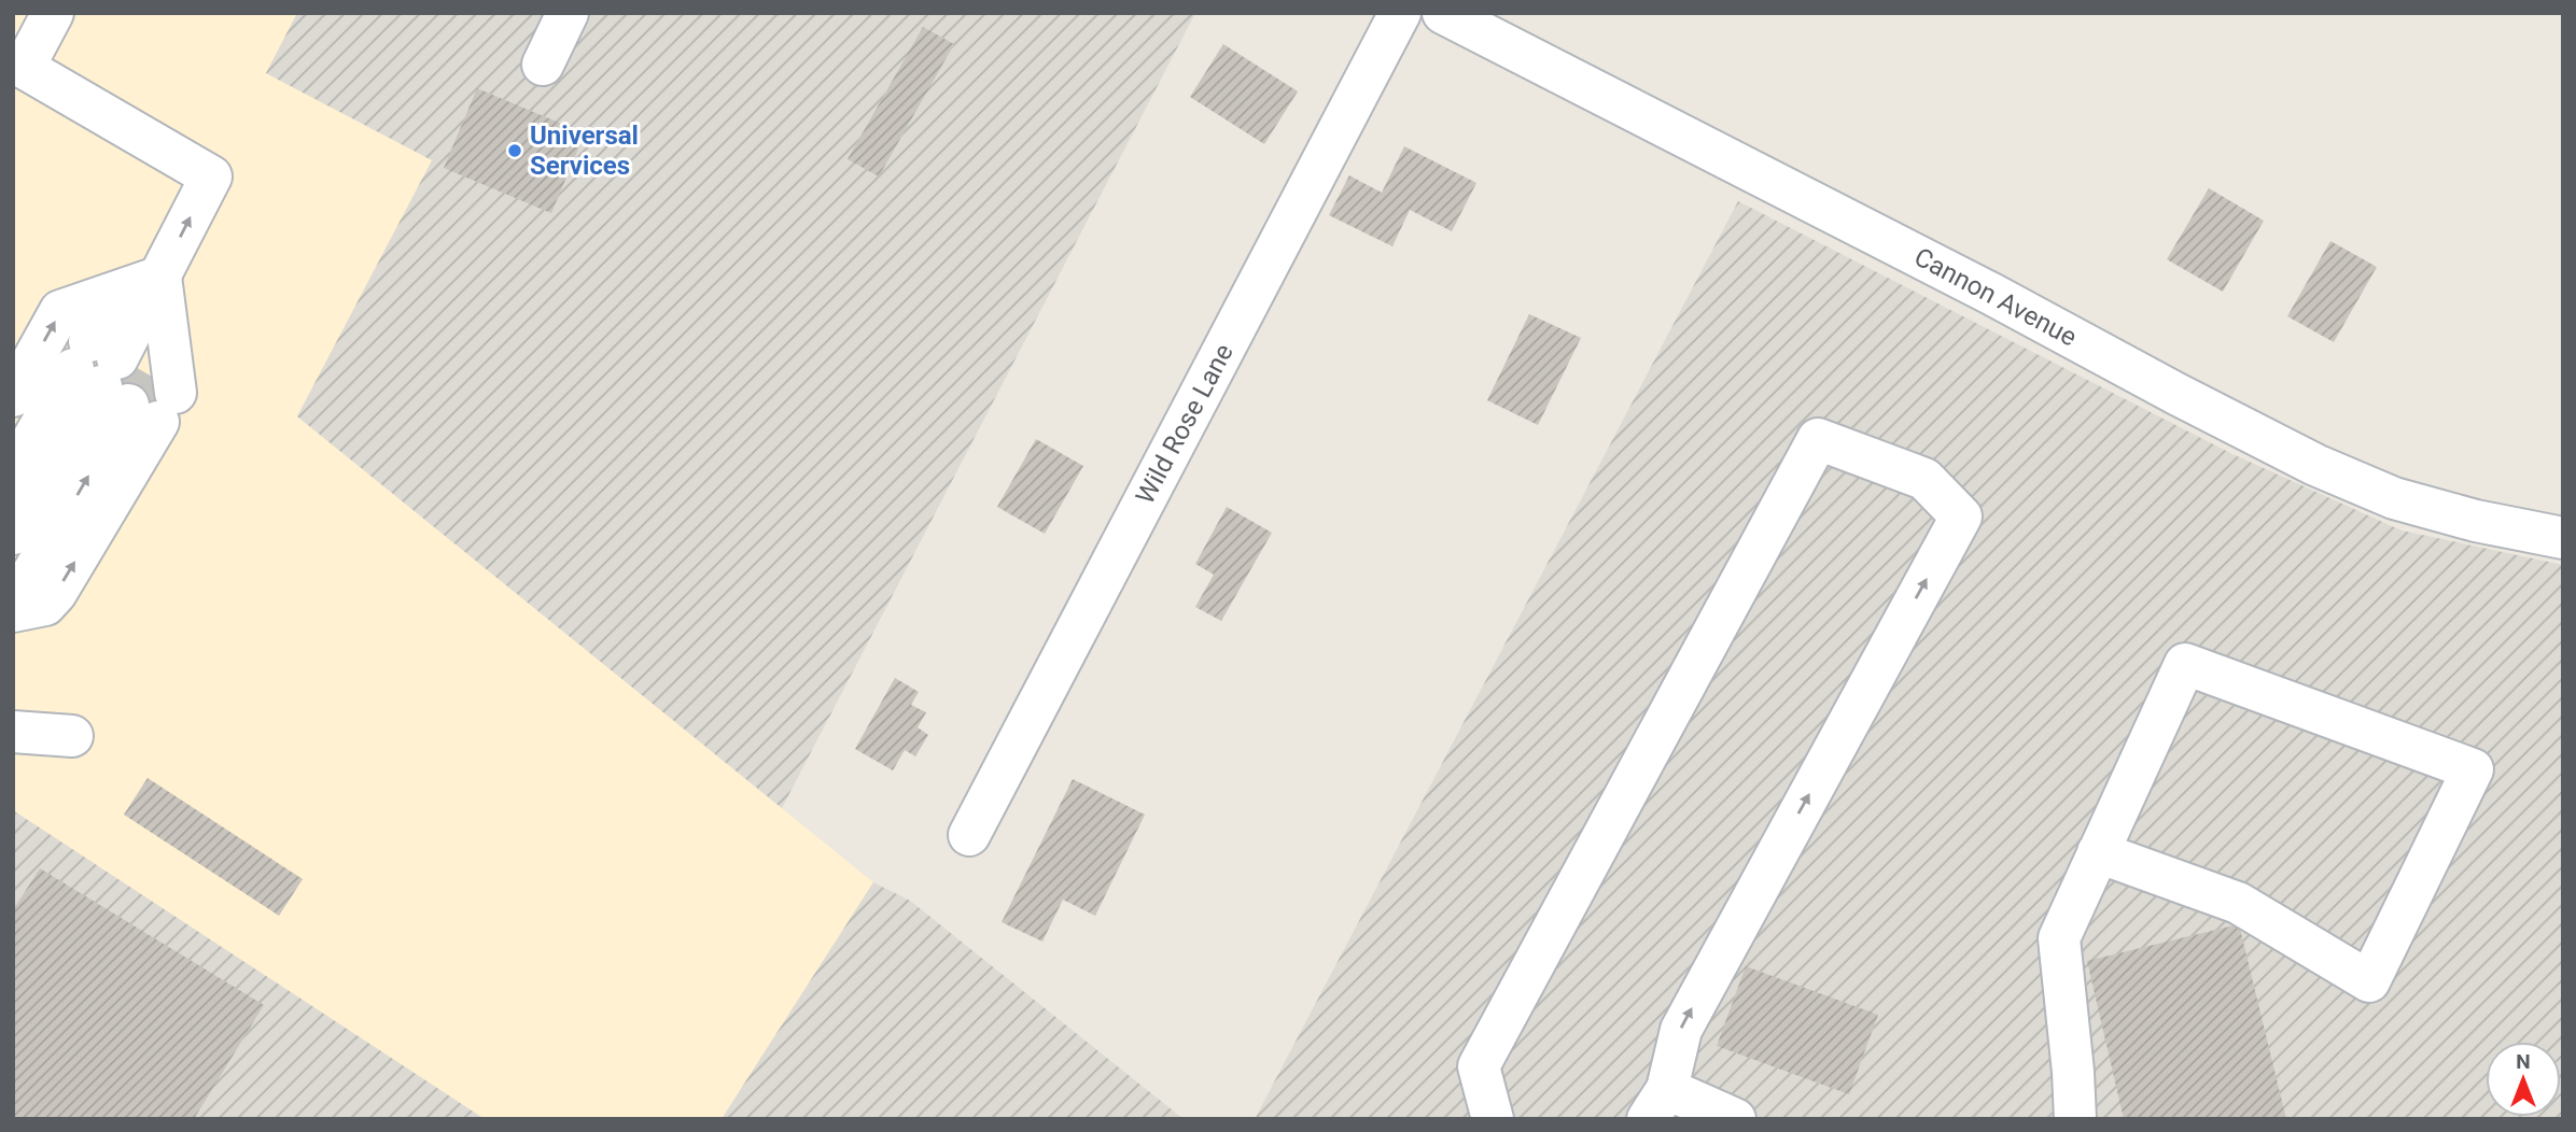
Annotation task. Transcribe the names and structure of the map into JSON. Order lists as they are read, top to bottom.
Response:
{
  "streets": {
    "street": ["Cannon Avenue", "Wild Rose Lane"]
  },
  "places": ["Universal Services"],
  "north": "top"
}
